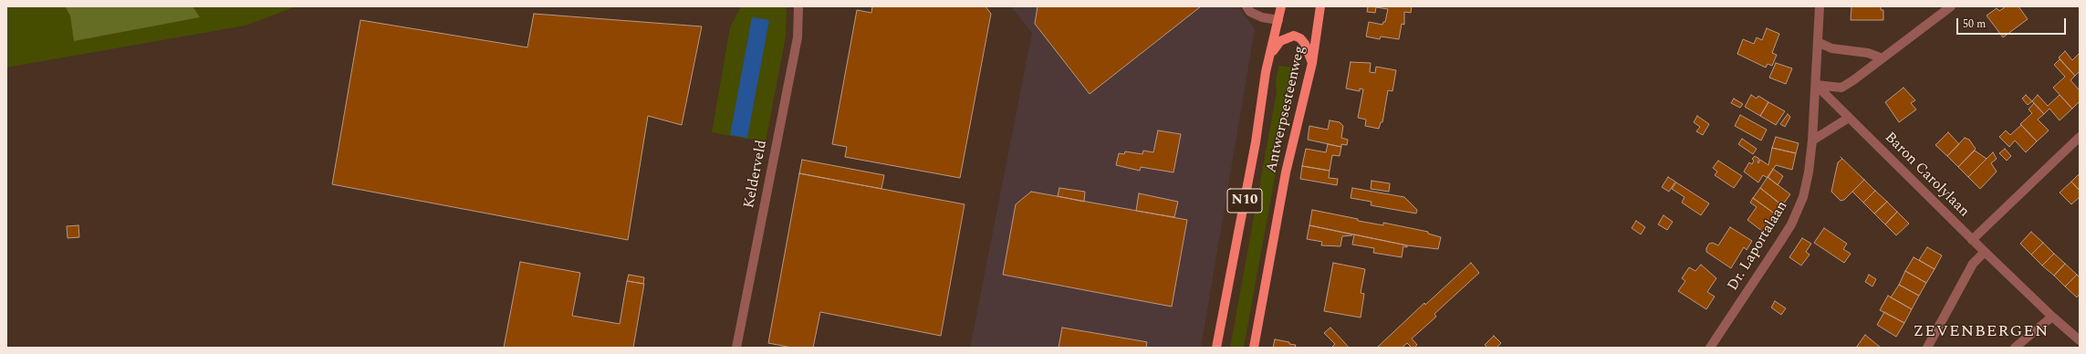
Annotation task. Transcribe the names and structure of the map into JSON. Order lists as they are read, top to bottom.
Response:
{
  "streets": {
    "main road": ["Antwerpsesteenweg", "N10"],
    "street": ["Kelderveld", "Baron Carolylaan", "Dr. Laportalaan"]
  },
  "crossings": [
    ["Baron Carolylaan", "Dr. Laportalaan"]
  ],
  "districts": ["ZEVENBERGEN"],
  "scale_bar": "50 m"
}
